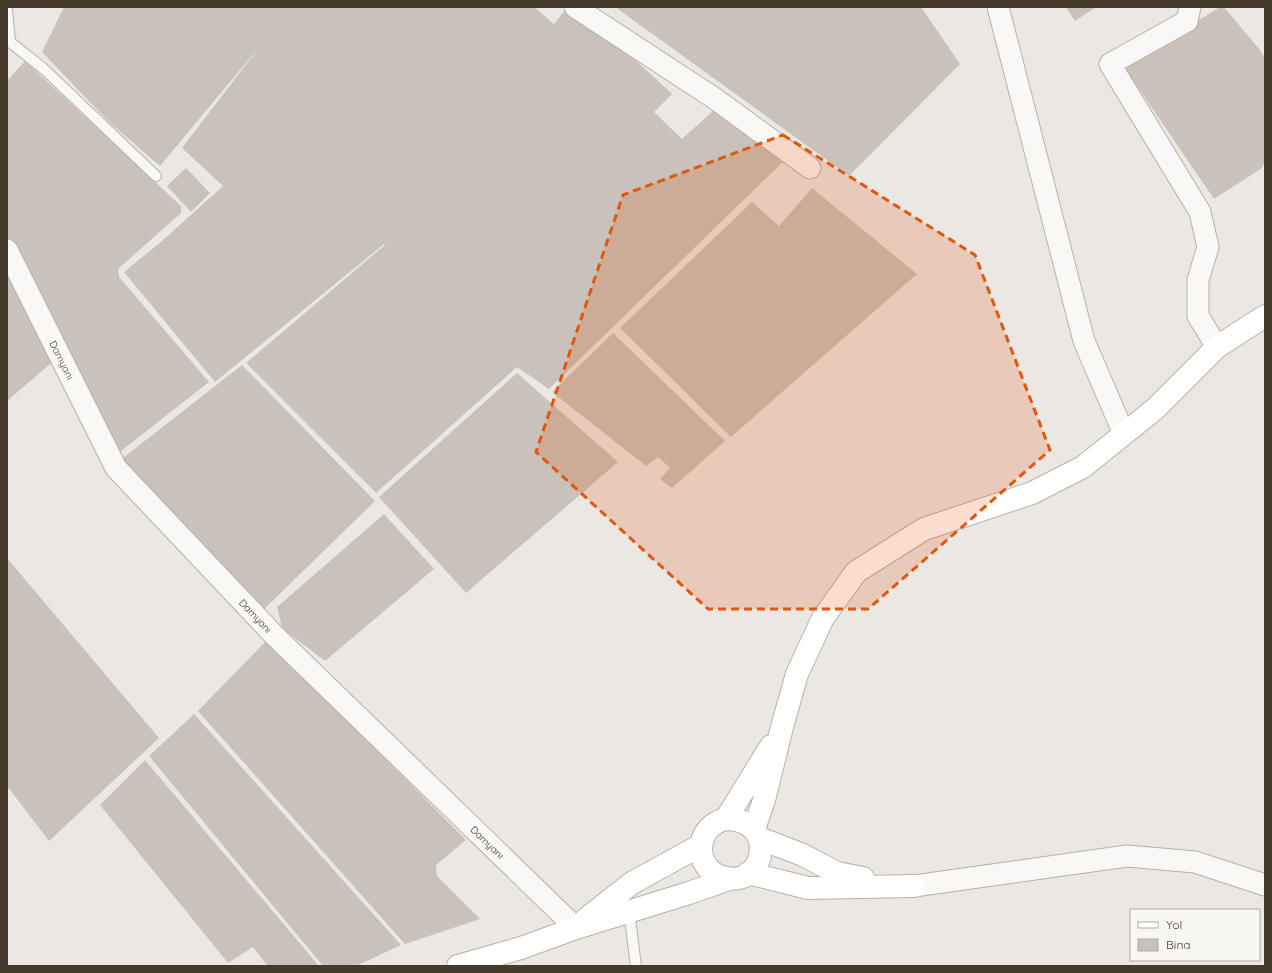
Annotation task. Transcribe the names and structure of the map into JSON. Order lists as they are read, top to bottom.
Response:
{
  "streets": {
    "street": ["Damyanı"]
  },
  "legend": ["Yol", "Bina"]
}
